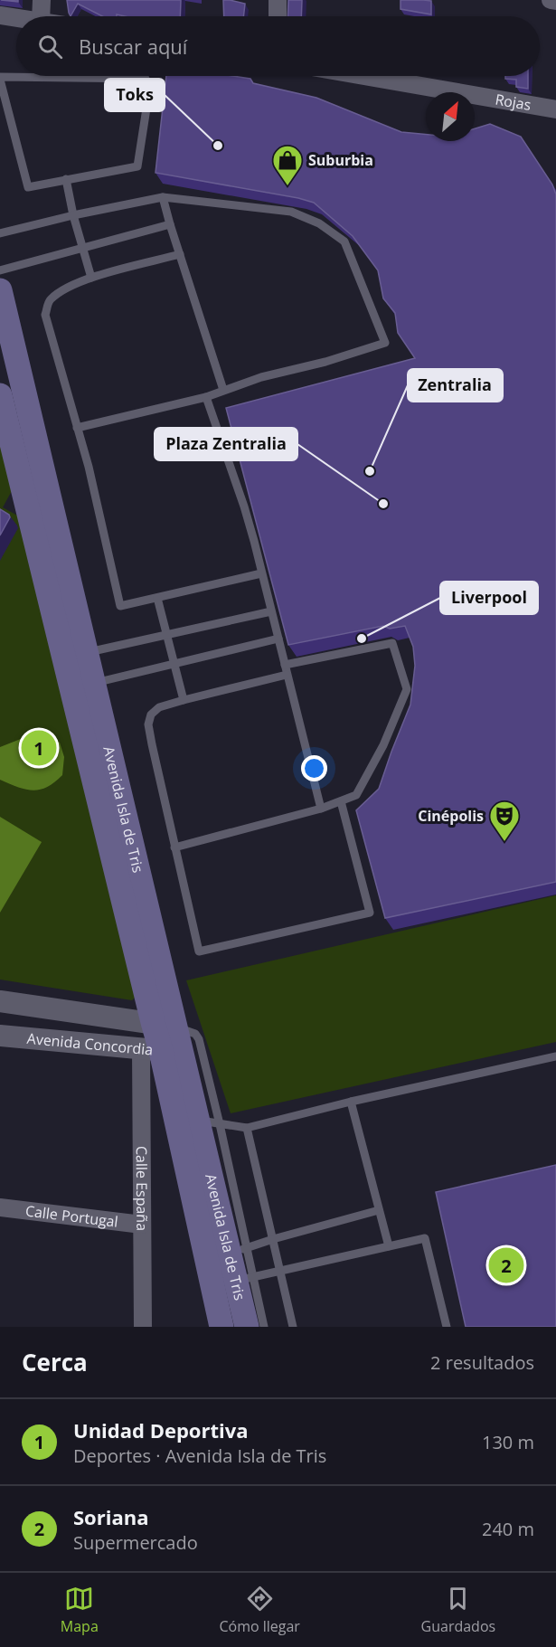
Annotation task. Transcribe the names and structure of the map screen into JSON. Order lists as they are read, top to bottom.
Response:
{
  "streets": {
    "main road": ["Avenida Isla de Tris"],
    "street": [
      "Rojas",
      "Avenida Concordia",
      "Calle España",
      "Calle Portugal"
    ]
  },
  "crossings": [
    ["Avenida Isla de Tris", "Avenida Concordia"],
    ["Avenida Isla de Tris", "Calle España"],
    ["Avenida Concordia", "Calle España"],
    ["Calle España", "Calle Portugal"]
  ],
  "places": {
    "other": [
      "Toks",
      "Zentralia",
      "Plaza Zentralia",
      "Liverpool"
    ],
    "shop": ["Suburbia"],
    "theatre": ["Cinépolis"]
  },
  "north": "top right",
  "page": {
    "search": "Buscar aquí",
    "pins": ["1", "2"],
    "heading": ["Cerca", "2 resultados"],
    "list": [
      {
        "mark": "1",
        "name": "Unidad Deportiva",
        "note": "Deportes · Avenida Isla de Tris",
        "value": "130 m"
      },
      {
        "mark": "2",
        "name": "Soriana",
        "note": "Supermercado",
        "value": "240 m"
      }
    ],
    "nav": ["Mapa", "Cómo llegar", "Guardados"]
  }
}
